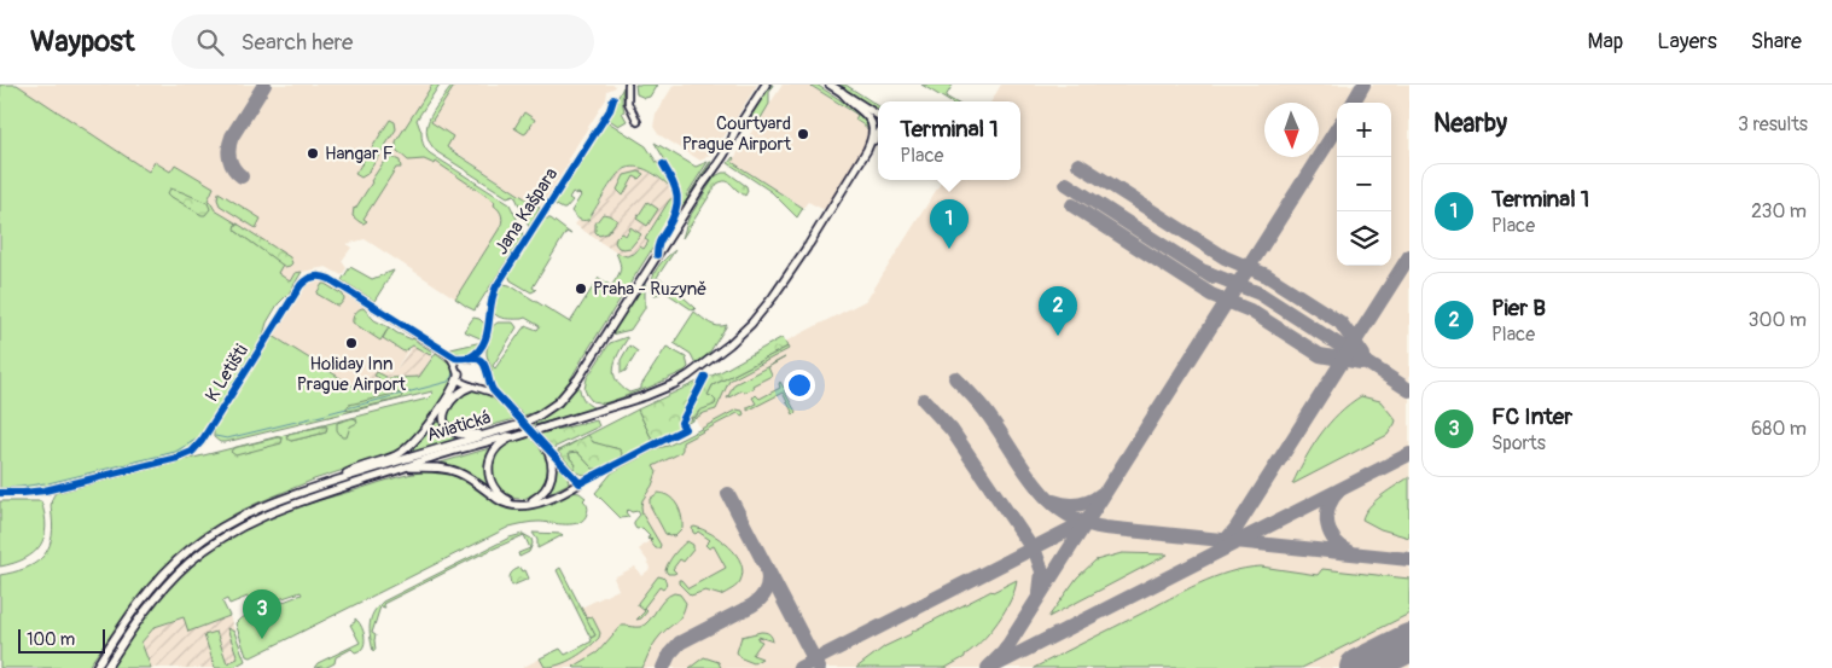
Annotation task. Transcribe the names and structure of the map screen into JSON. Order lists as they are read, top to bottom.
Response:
{
  "streets": {
    "main road": ["Aviatická"],
    "street": ["Jana Kašpara", "K Letišti"]
  },
  "crossings": [
    ["Jana Kašpara", "K Letišti"]
  ],
  "places": [
    "Courtyard Prague Airport",
    "Hangar F",
    "Praha - Ruzyně",
    "Holiday Inn Prague Airport"
  ],
  "scale_bar": "100 m",
  "north": "bottom",
  "page": {
    "header": "Waypost",
    "search": "Search here",
    "nav": ["Map", "Layers", "Share"],
    "heading": ["Nearby", "3 results"],
    "popup": ["Terminal 1", "Place"],
    "map_buttons": ["+", "−"],
    "list": [
      {
        "mark": "1",
        "name": "Terminal 1",
        "note": "Place",
        "value": "230 m"
      },
      {
        "mark": "2",
        "name": "Pier B",
        "note": "Place",
        "value": "300 m"
      },
      {
        "mark": "3",
        "name": "FC Inter",
        "note": "Sports",
        "value": "680 m"
      }
    ],
    "pins": ["1", "2", "3"],
    "scale": "100 m"
  }
}
